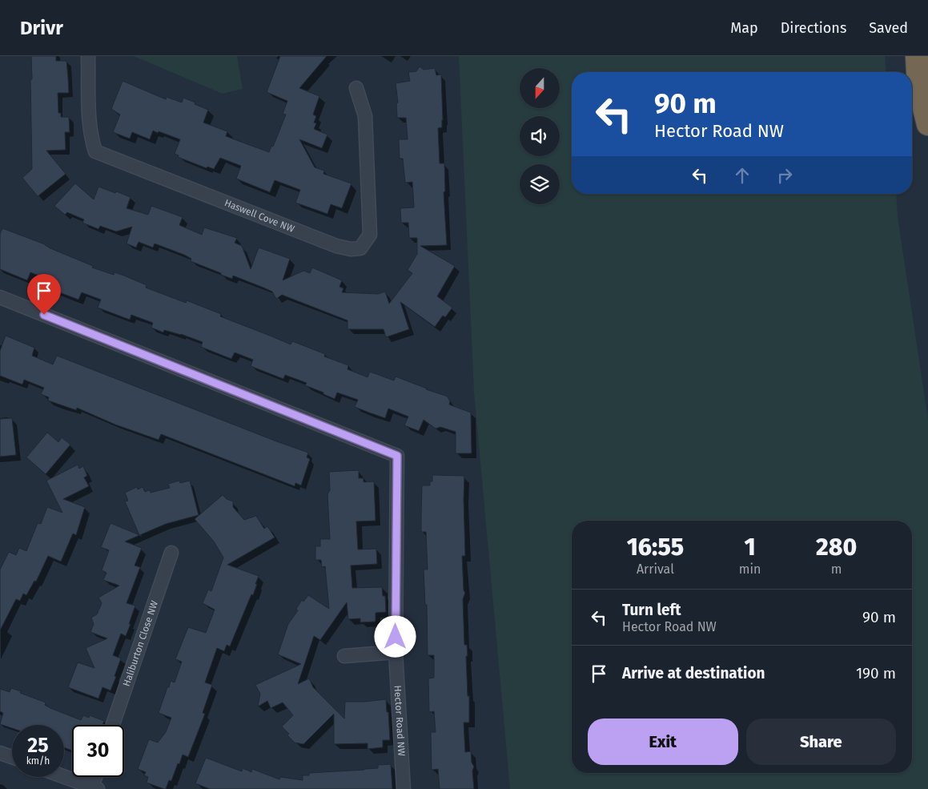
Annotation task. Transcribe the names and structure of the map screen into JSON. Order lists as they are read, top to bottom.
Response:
{
  "streets": {
    "street": ["Haswell Cove NW", "Haliburton Close NW", "Hector Road NW"]
  },
  "north": "bottom",
  "page": {
    "header": "Drivr",
    "nav": ["Map", "Directions", "Saved"],
    "turn": ["90 m", "Hector Road NW"],
    "eta": [
      "16:55",
      "Arrival",
      "1",
      "min",
      "280",
      "m"
    ],
    "list": [
      {
        "name": "Turn left",
        "note": "Hector Road NW",
        "value": "90 m"
      },
      {
        "name": "Arrive at destination",
        "value": "190 m"
      }
    ],
    "buttons": ["Exit", "Share"],
    "speed": "25 km/h",
    "limit": "30"
  }
}
